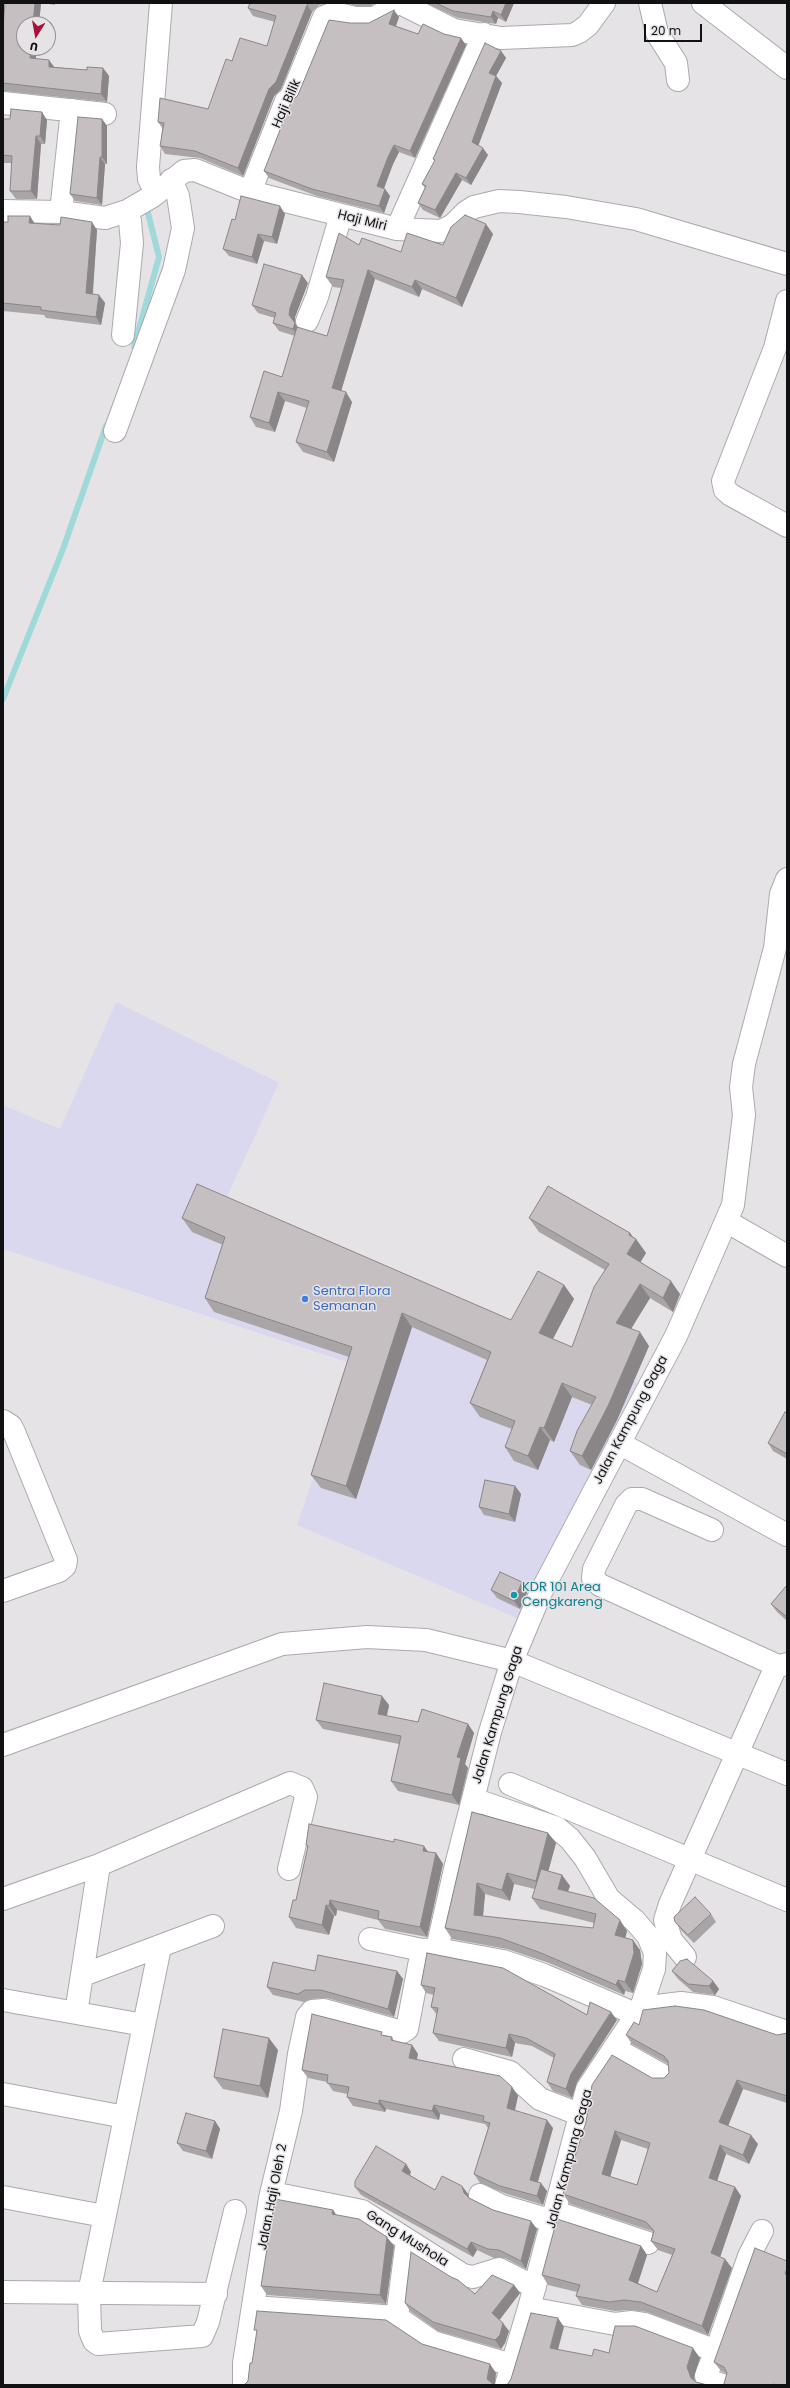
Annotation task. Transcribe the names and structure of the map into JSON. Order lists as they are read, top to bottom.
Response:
{
  "streets": {
    "street": [
      "Haji Bilik",
      "Haji Miri",
      "Jalan Kampung Gaga",
      "Jalan Haji Oleh 2",
      "Gang Mushola"
    ]
  },
  "crossings": [
    ["Haji Bilik", "Haji Miri"],
    ["Jalan Kampung Gaga", "Gang Mushola"],
    ["Jalan Haji Oleh 2", "Gang Mushola"]
  ],
  "places": ["Sentra Flora Semanan", "KDR 101 Area Cengkareng"],
  "scale_bar": "20 m",
  "north": "bottom"
}
